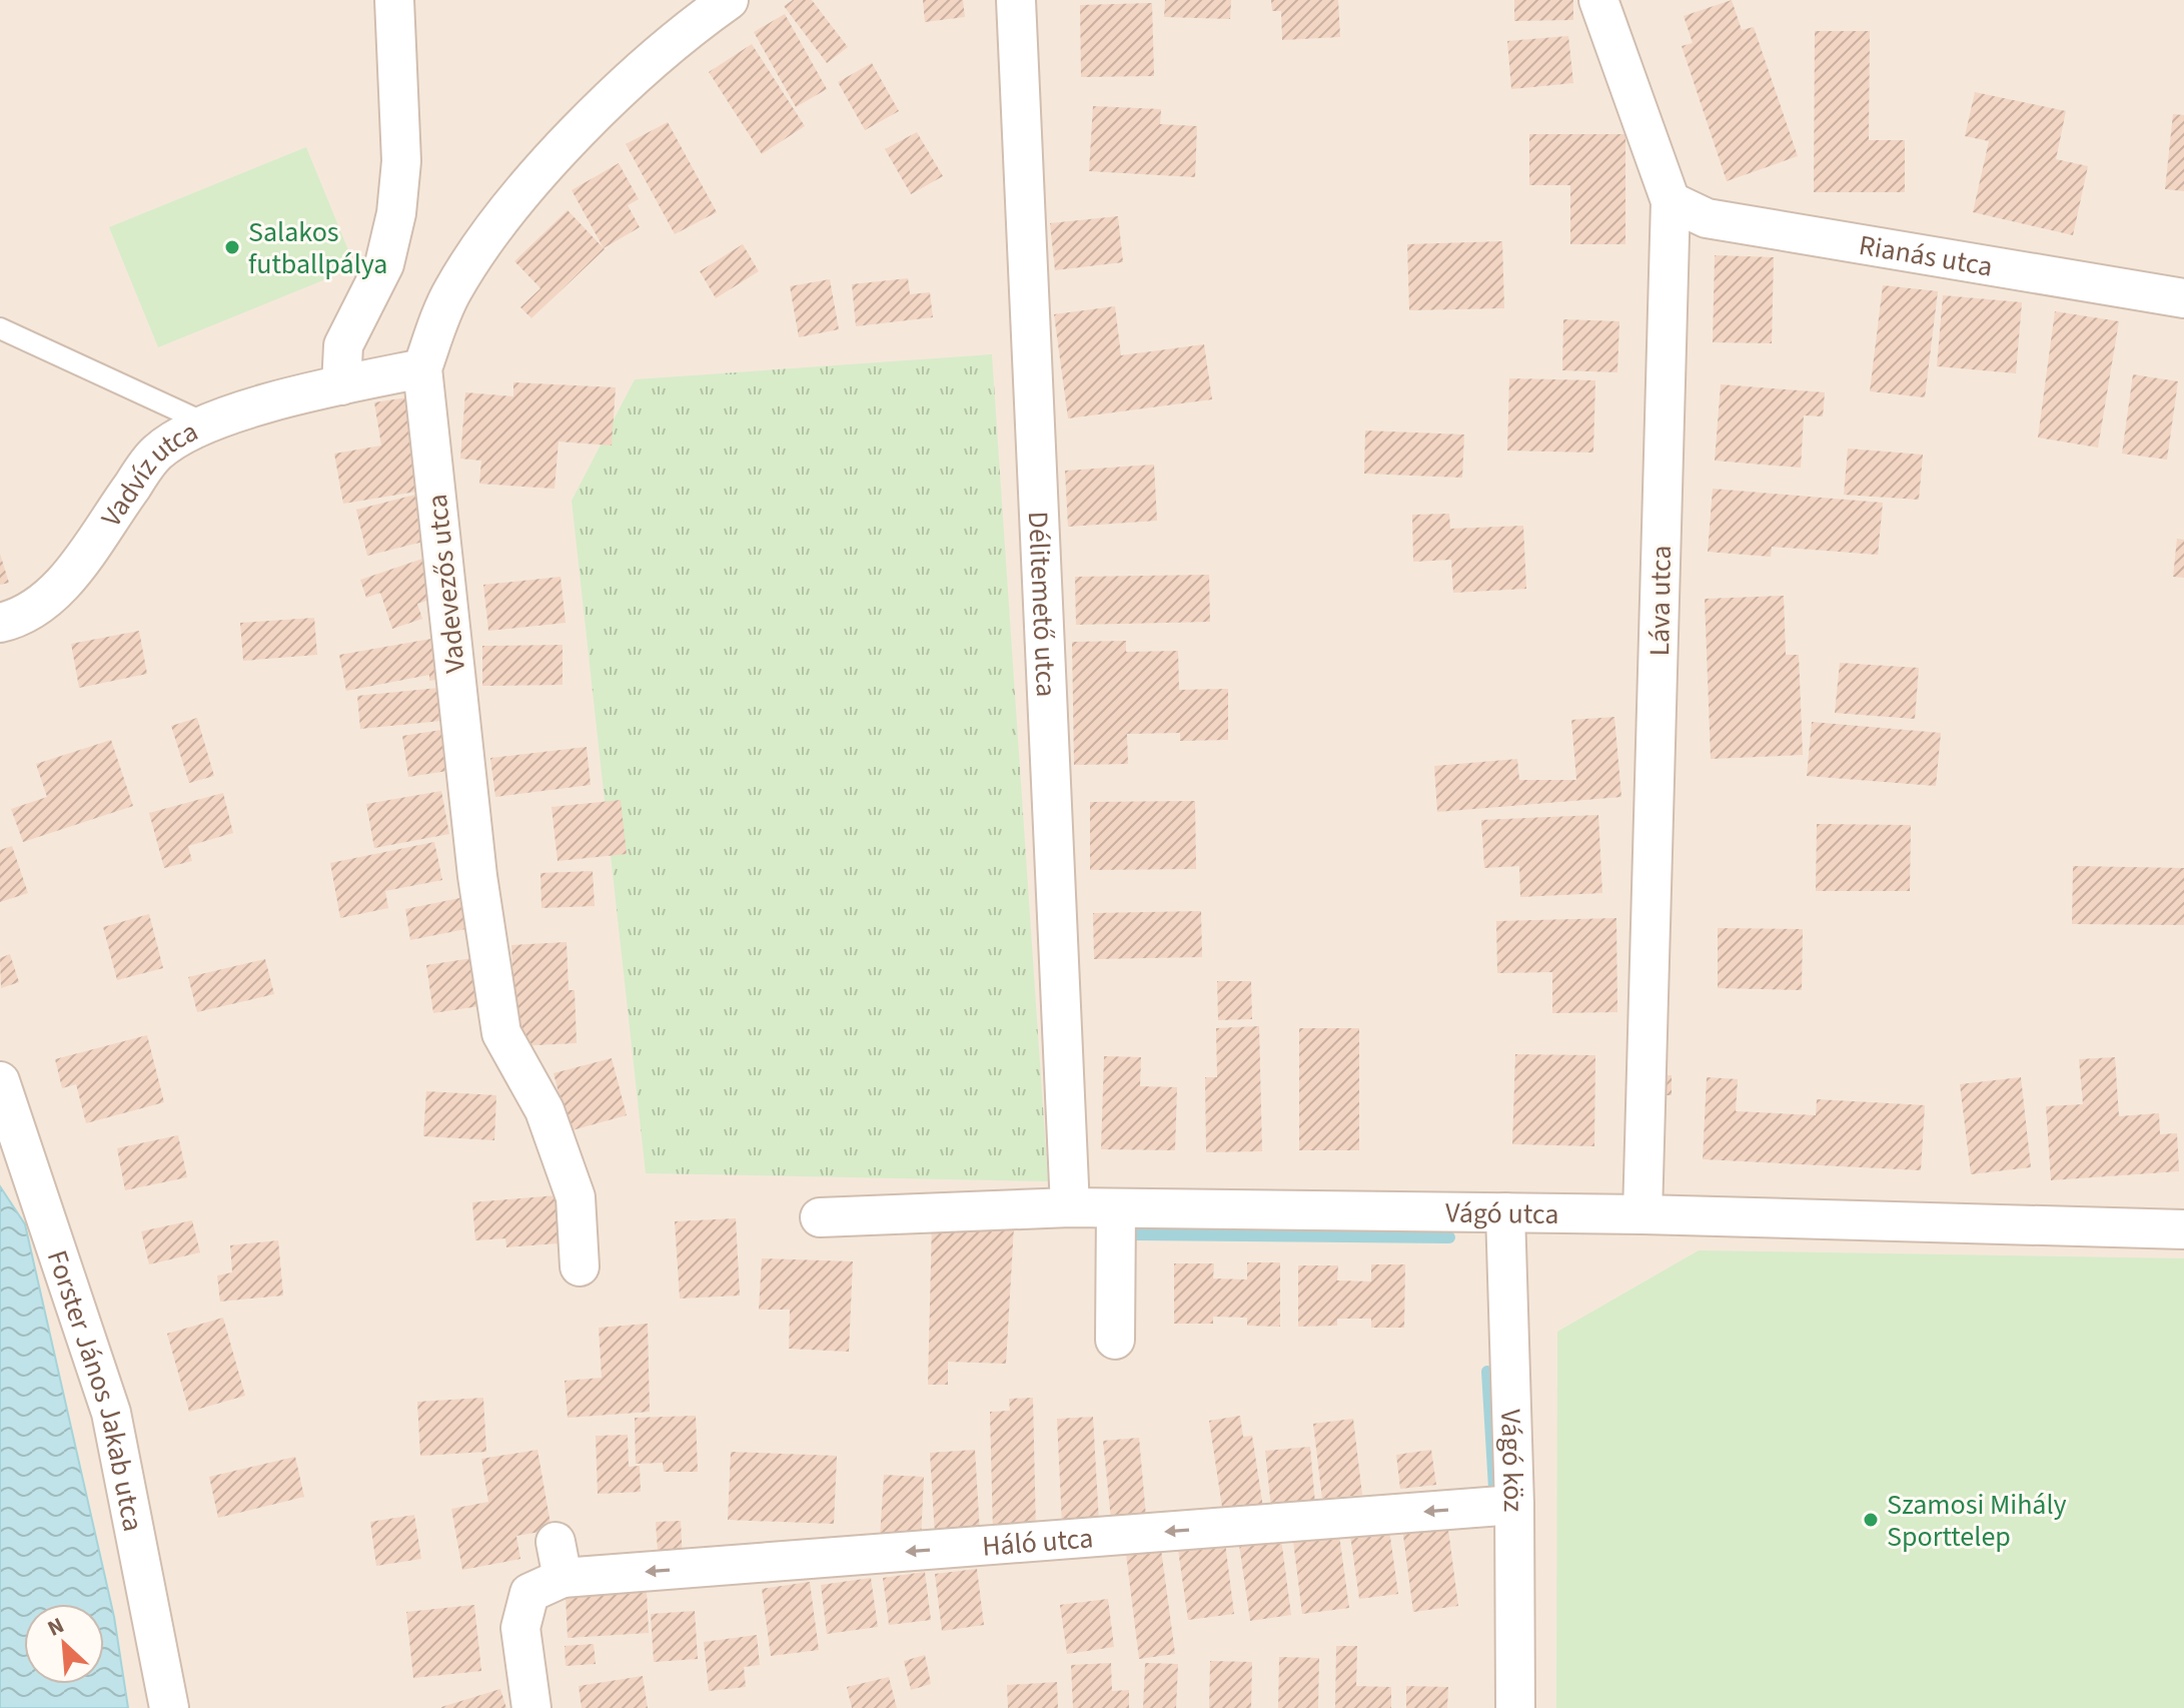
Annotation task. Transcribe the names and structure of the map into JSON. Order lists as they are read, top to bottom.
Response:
{
  "streets": {
    "street": [
      "Rianás utca",
      "Vadvíz utca",
      "Vadevezős utca",
      "Láva utca",
      "Délitemető utca",
      "Vágó utca",
      "Forster János Jakab utca",
      "Vágó köz",
      "Háló utca"
    ]
  },
  "crossings": [
    ["Rianás utca", "Láva utca"],
    ["Vadvíz utca", "Vadevezős utca"],
    ["Láva utca", "Vágó utca"],
    ["Délitemető utca", "Vágó utca"],
    ["Vágó utca", "Vágó köz"],
    ["Vágó köz", "Háló utca"]
  ],
  "one_way": ["Háló utca"],
  "places": ["Salakos futballpálya", "Szamosi Mihály Sporttelep"],
  "north": "top left"
}
